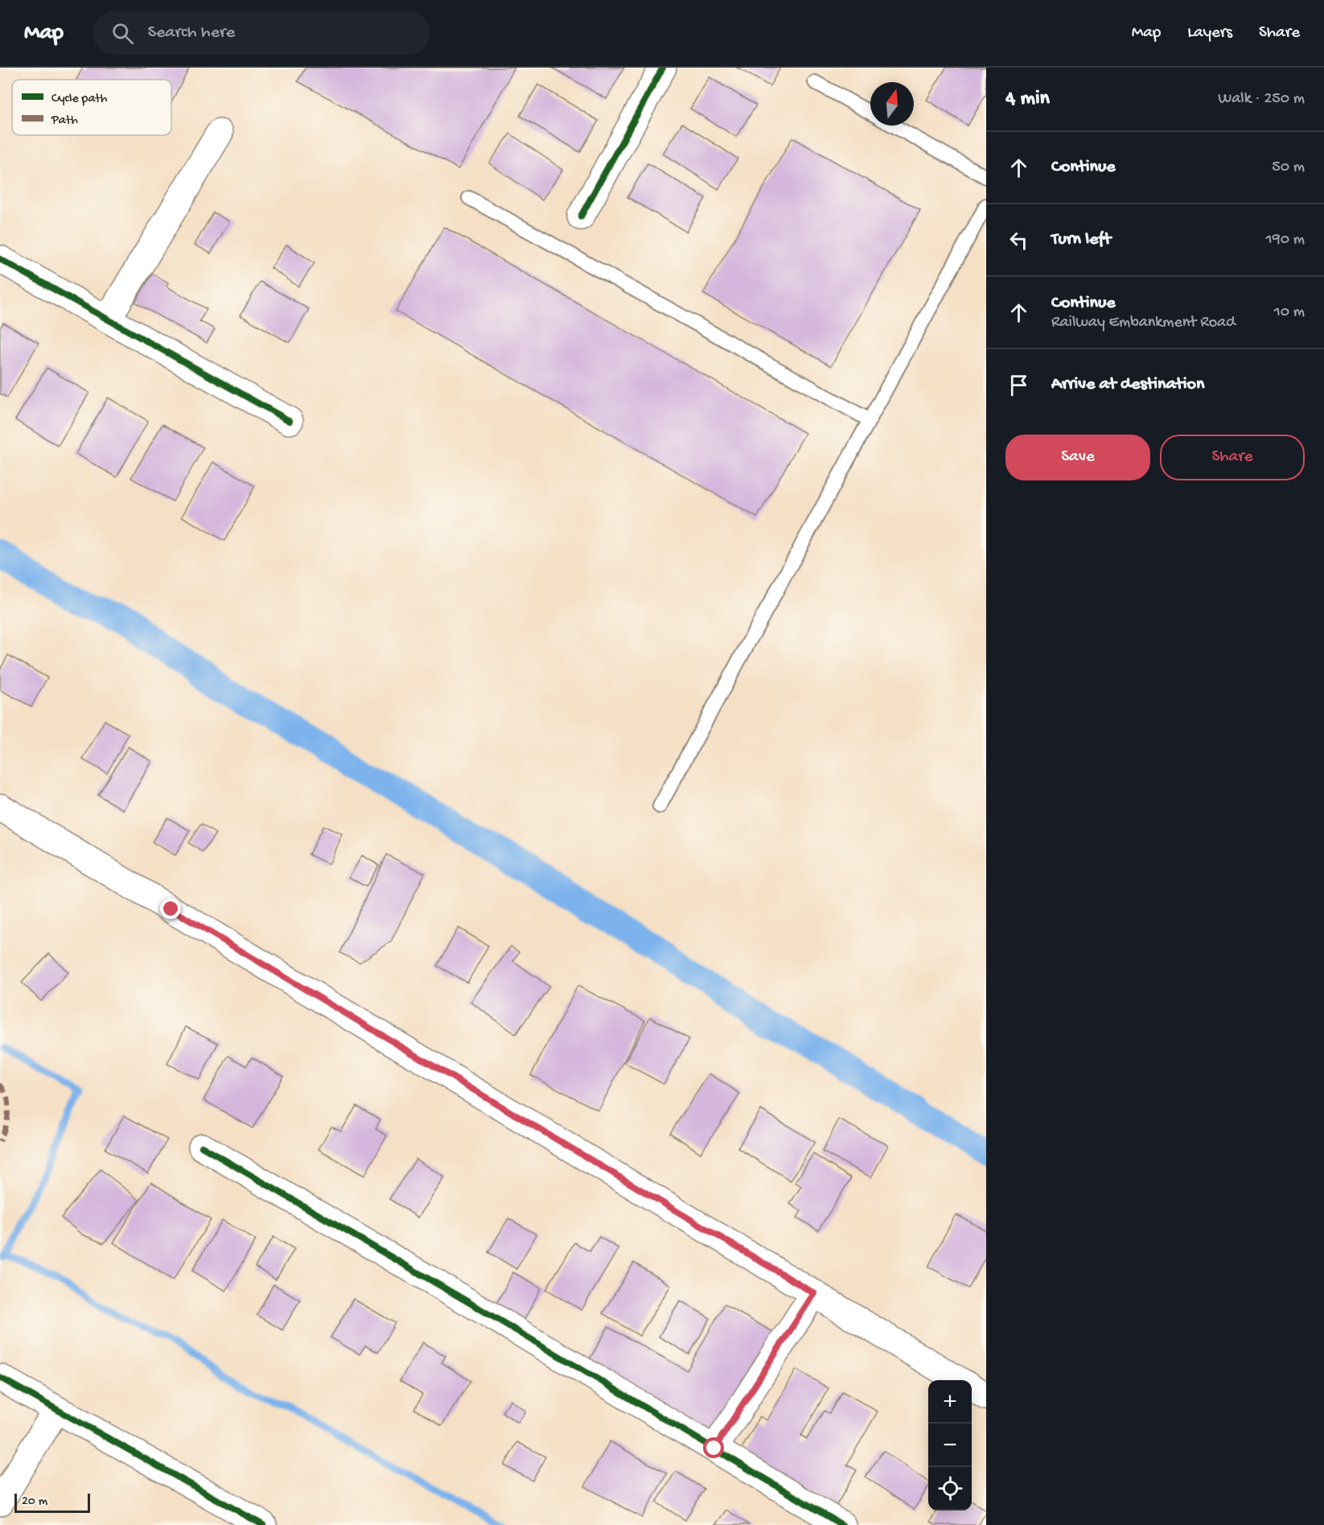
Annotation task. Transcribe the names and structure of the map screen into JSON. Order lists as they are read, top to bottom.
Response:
{
  "legend": ["Cycle path", "Path"],
  "scale_bar": "20 m",
  "north": "top",
  "page": {
    "header": "Map",
    "search": "Search here",
    "nav": ["Map", "Layers", "Share"],
    "heading": ["4 min", "Walk · 250 m"],
    "list": [
      ["Continue", "50 m"],
      ["Turn left", "190 m"],
      ["Continue", "Railway Embankment Road", "10 m"],
      "Arrive at destination"
    ],
    "buttons": ["Save", "Share"],
    "map_buttons": ["+", "−"],
    "scale": "20 m"
  }
}
